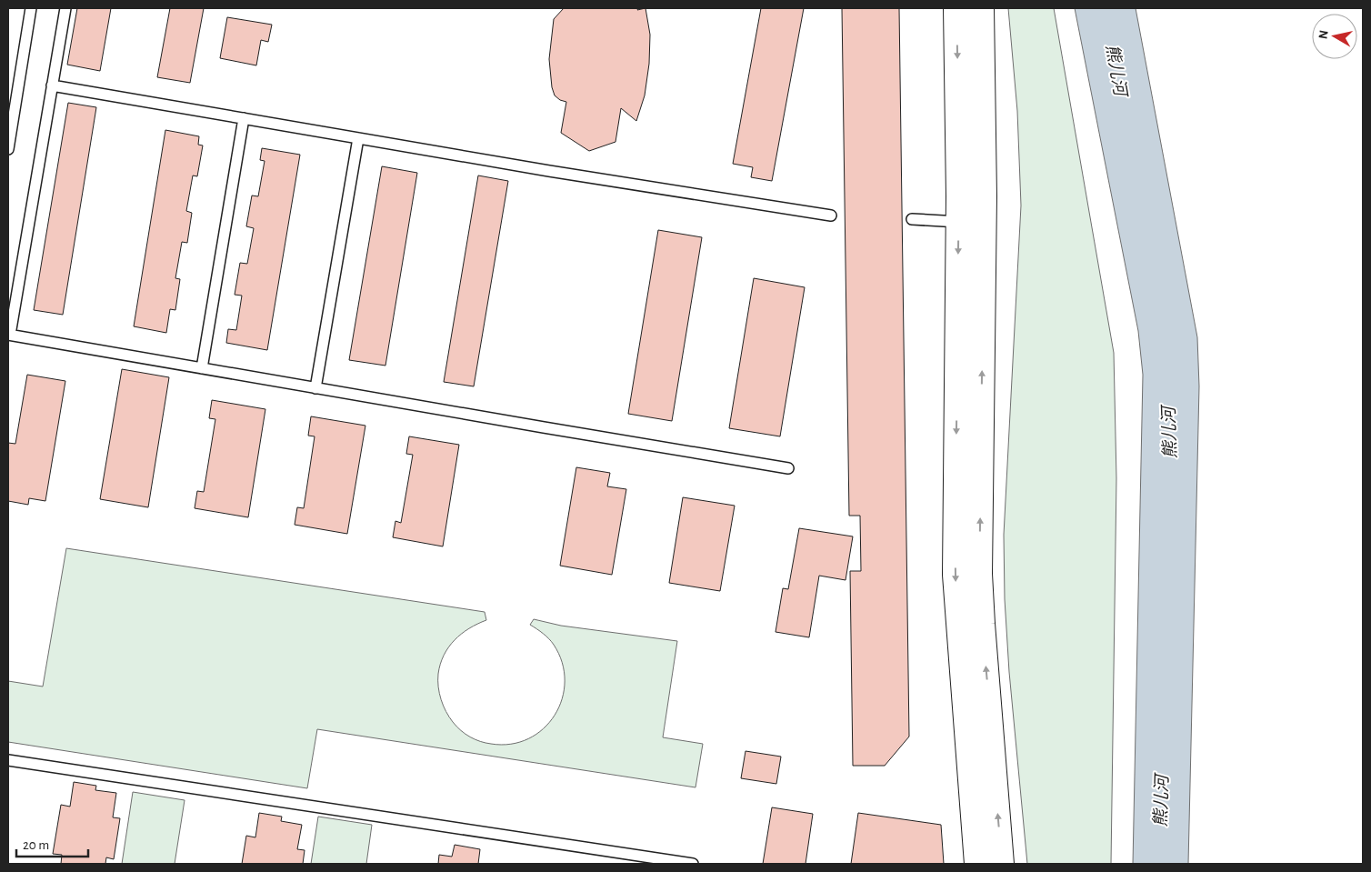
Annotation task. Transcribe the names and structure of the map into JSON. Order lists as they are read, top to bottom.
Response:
{
  "water": ["熊儿河"],
  "scale_bar": "20 m",
  "north": "left"
}
